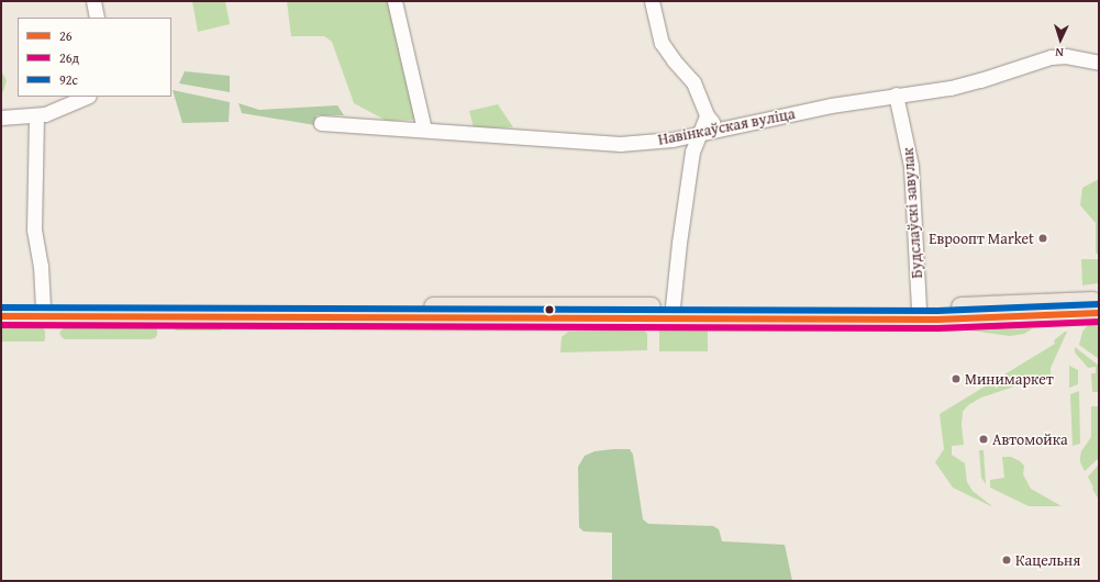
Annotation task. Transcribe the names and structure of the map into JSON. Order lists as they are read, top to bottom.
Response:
{
  "streets": {
    "street": ["Навінкаўская вуліца", "Будслаўскі завулак"]
  },
  "crossings": [
    ["Навінкаўская вуліца", "Будслаўскі завулак"]
  ],
  "places": [
    "Евроопт Market",
    "Минимаркет",
    "Автомойка",
    "Кацельня"
  ],
  "lines": ["transit line 92с", "transit line 26", "transit line 26д"],
  "legend": ["26", "26д", "92с"],
  "north": "bottom"
}
